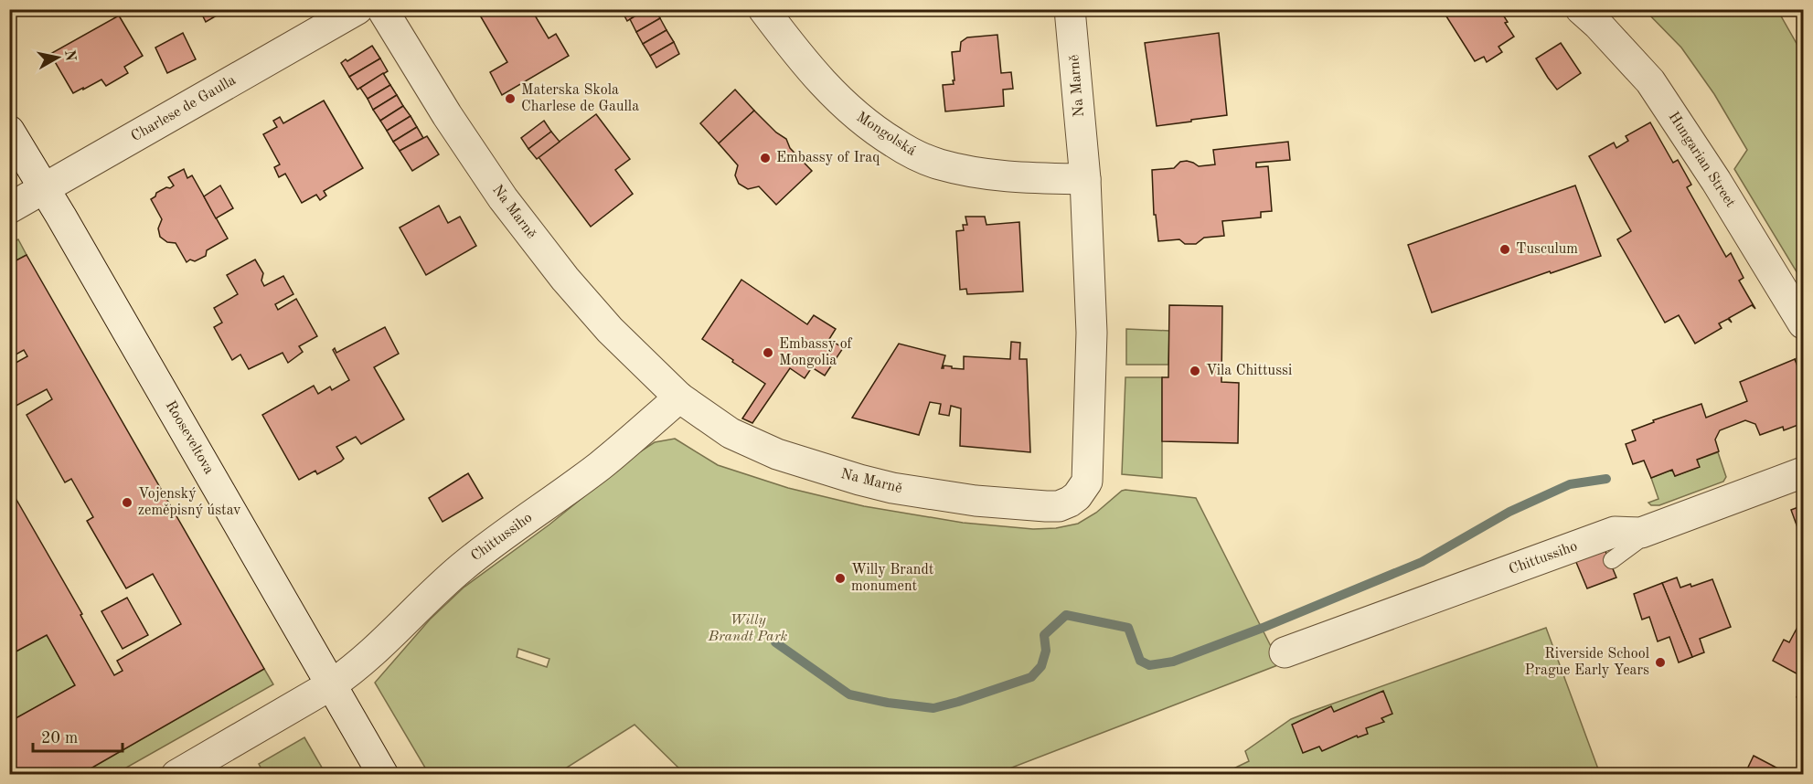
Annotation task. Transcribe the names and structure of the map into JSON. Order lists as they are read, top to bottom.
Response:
{
  "streets": {
    "street": [
      "Na Marně",
      "Charlese de Gaulla",
      "Mongolská",
      "Hungarian Street",
      "Rooseveltova",
      "Chittussiho"
    ]
  },
  "crossings": [
    ["Na Marně", "Mongolská"],
    ["Na Marně", "Chittussiho"],
    ["Charlese de Gaulla", "Rooseveltova"],
    ["Rooseveltova", "Chittussiho"]
  ],
  "parks": ["Willy Brandt Park"],
  "places": [
    "Materska Skola Charlese de Gaulla",
    "Embassy of Iraq",
    "Tusculum",
    "Embassy of Mongolia",
    "Vila Chittussi",
    "Vojenský zeměpisný ústav",
    "Willy Brandt monument",
    "Riverside School Prague Early Years"
  ],
  "scale_bar": "20 m",
  "north": "right"
}
